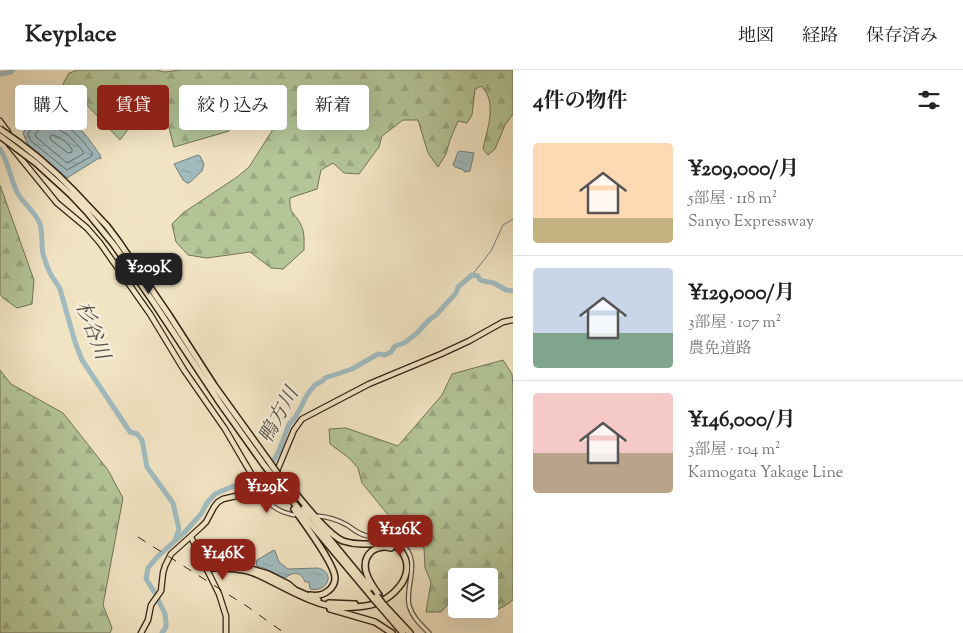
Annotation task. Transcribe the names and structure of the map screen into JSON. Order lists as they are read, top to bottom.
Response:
{
  "water": ["杉谷川", "鴨方川"],
  "page": {
    "header": "Keyplace",
    "nav": ["地図", "経路", "保存済み"],
    "heading": "4件の物件",
    "chip": [
      "購入",
      "賃貸",
      "絞り込み",
      "新着"
    ],
    "list": [
      {
        "name": "¥209,000/月",
        "note": "5部屋 · 118 m² · Sanyo Expressway"
      },
      {
        "name": "¥129,000/月",
        "note": "3部屋 · 107 m² · 農免道路"
      },
      {
        "name": "¥146,000/月",
        "note": "3部屋 · 104 m² · Kamogata Yakage Line"
      }
    ],
    "price": [
      "¥209K",
      "¥129K",
      "¥126K",
      "¥146K"
    ]
  }
}
